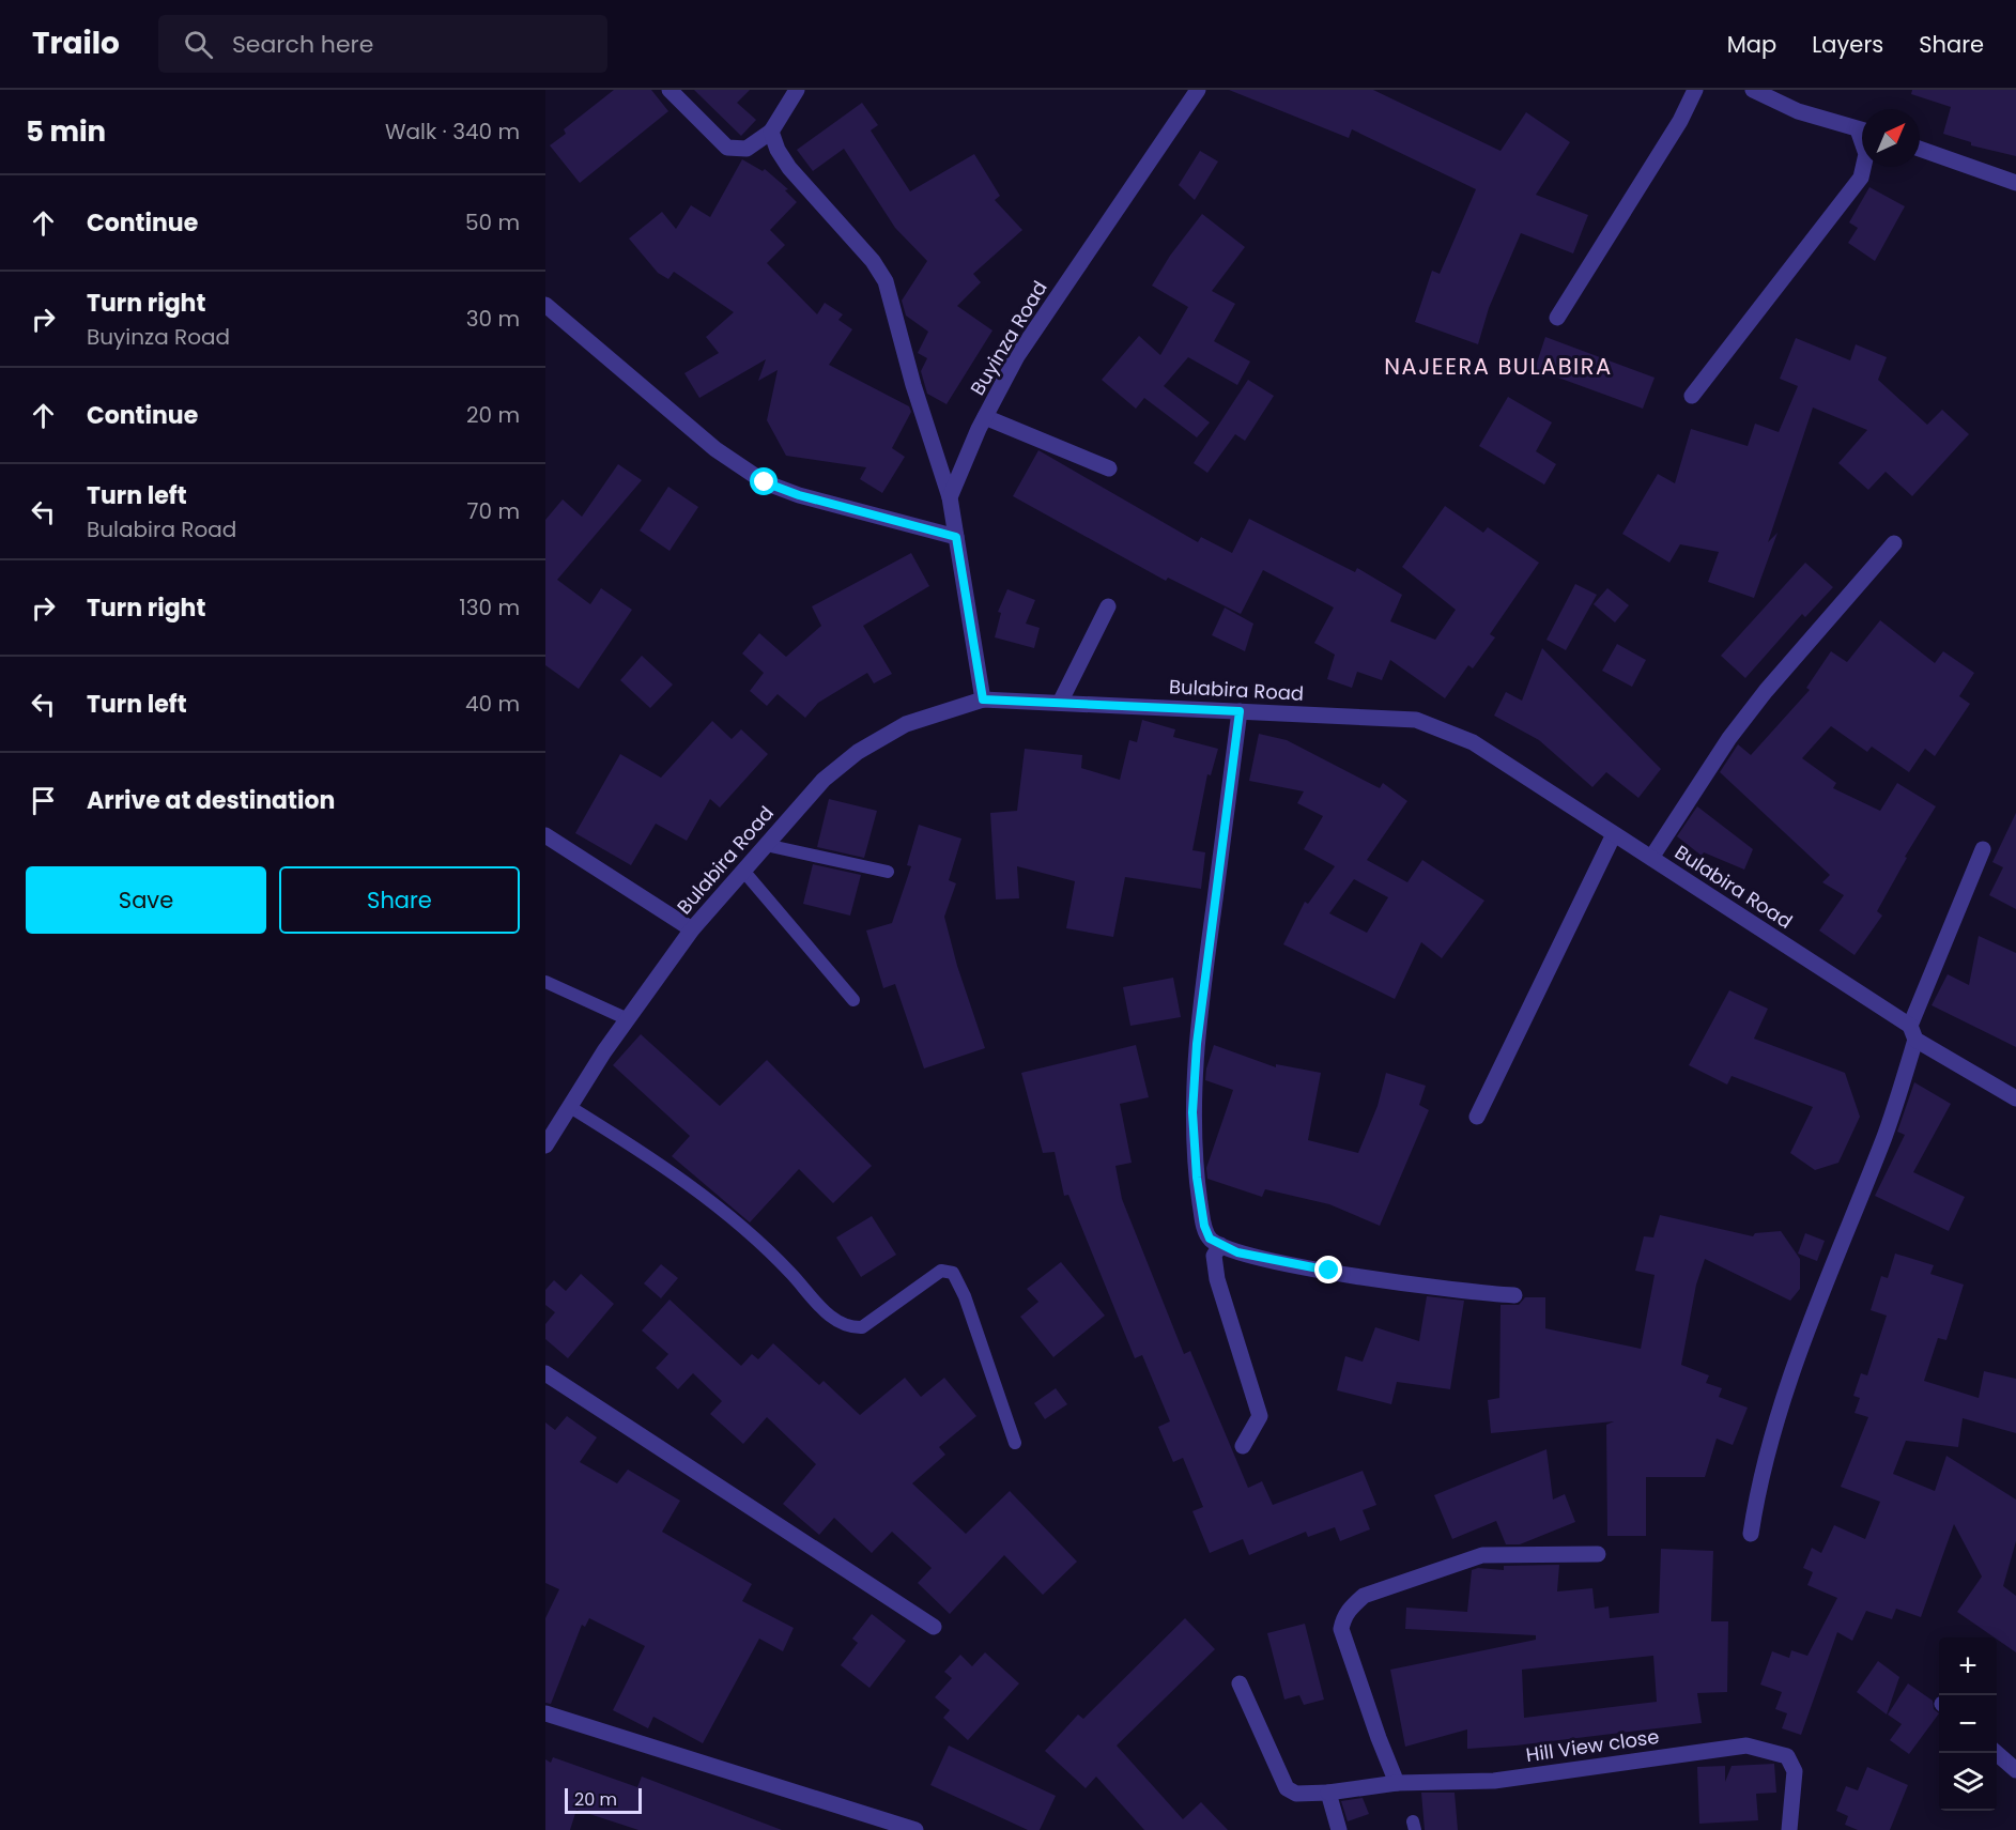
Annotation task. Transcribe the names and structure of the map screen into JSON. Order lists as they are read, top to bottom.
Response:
{
  "streets": {
    "street": ["Buyinza Road", "Bulabira Road", "Hill View close"]
  },
  "districts": ["NAJEERA BULABIRA"],
  "scale_bar": "20 m",
  "north": "top right",
  "page": {
    "header": "Trailo",
    "search": "Search here",
    "nav": ["Map", "Layers", "Share"],
    "heading": ["5 min", "Walk · 340 m"],
    "list": [
      ["Continue", "50 m"],
      ["Turn right", "Buyinza Road", "30 m"],
      ["Continue", "20 m"],
      ["Turn left", "Bulabira Road", "70 m"],
      ["Turn right", "130 m"],
      ["Turn left", "40 m"],
      "Arrive at destination"
    ],
    "buttons": ["Save", "Share"],
    "map_buttons": ["+", "−"],
    "scale": "20 m"
  }
}
